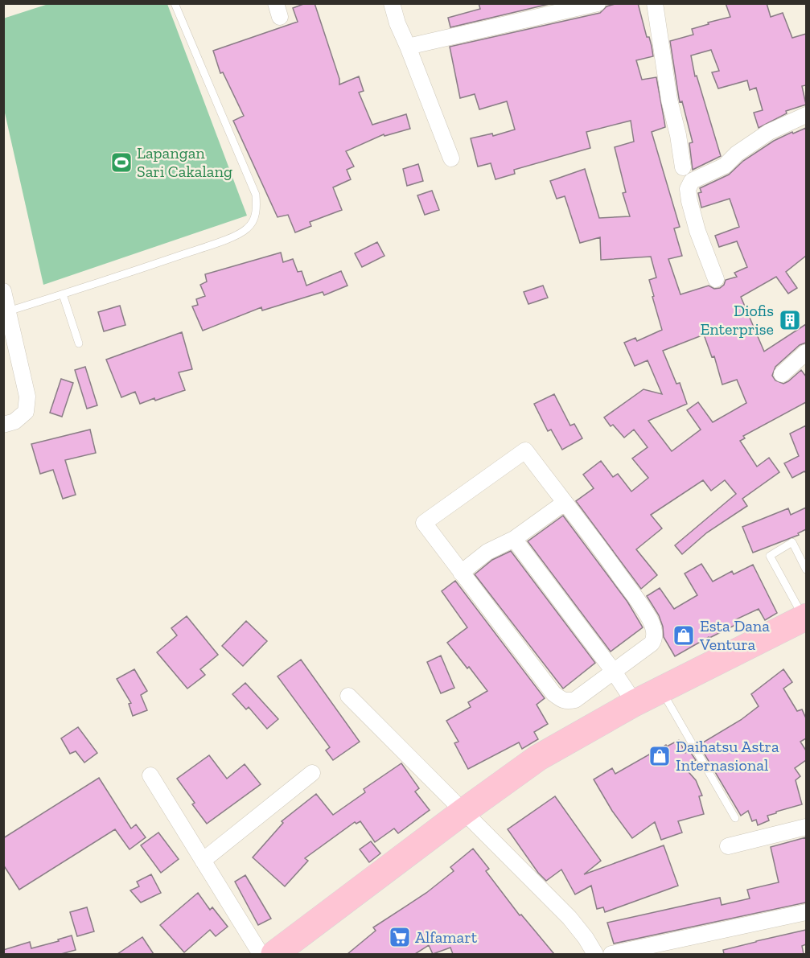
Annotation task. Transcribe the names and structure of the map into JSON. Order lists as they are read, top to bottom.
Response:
{
  "places": {
    "sports": ["Lapangan Sari Cakalang"],
    "building": ["Diofis Enterprise"],
    "shop": ["Esta Dana Ventura", "Daihatsu Astra Internasional"],
    "supermarket": ["Alfamart"]
  }
}
